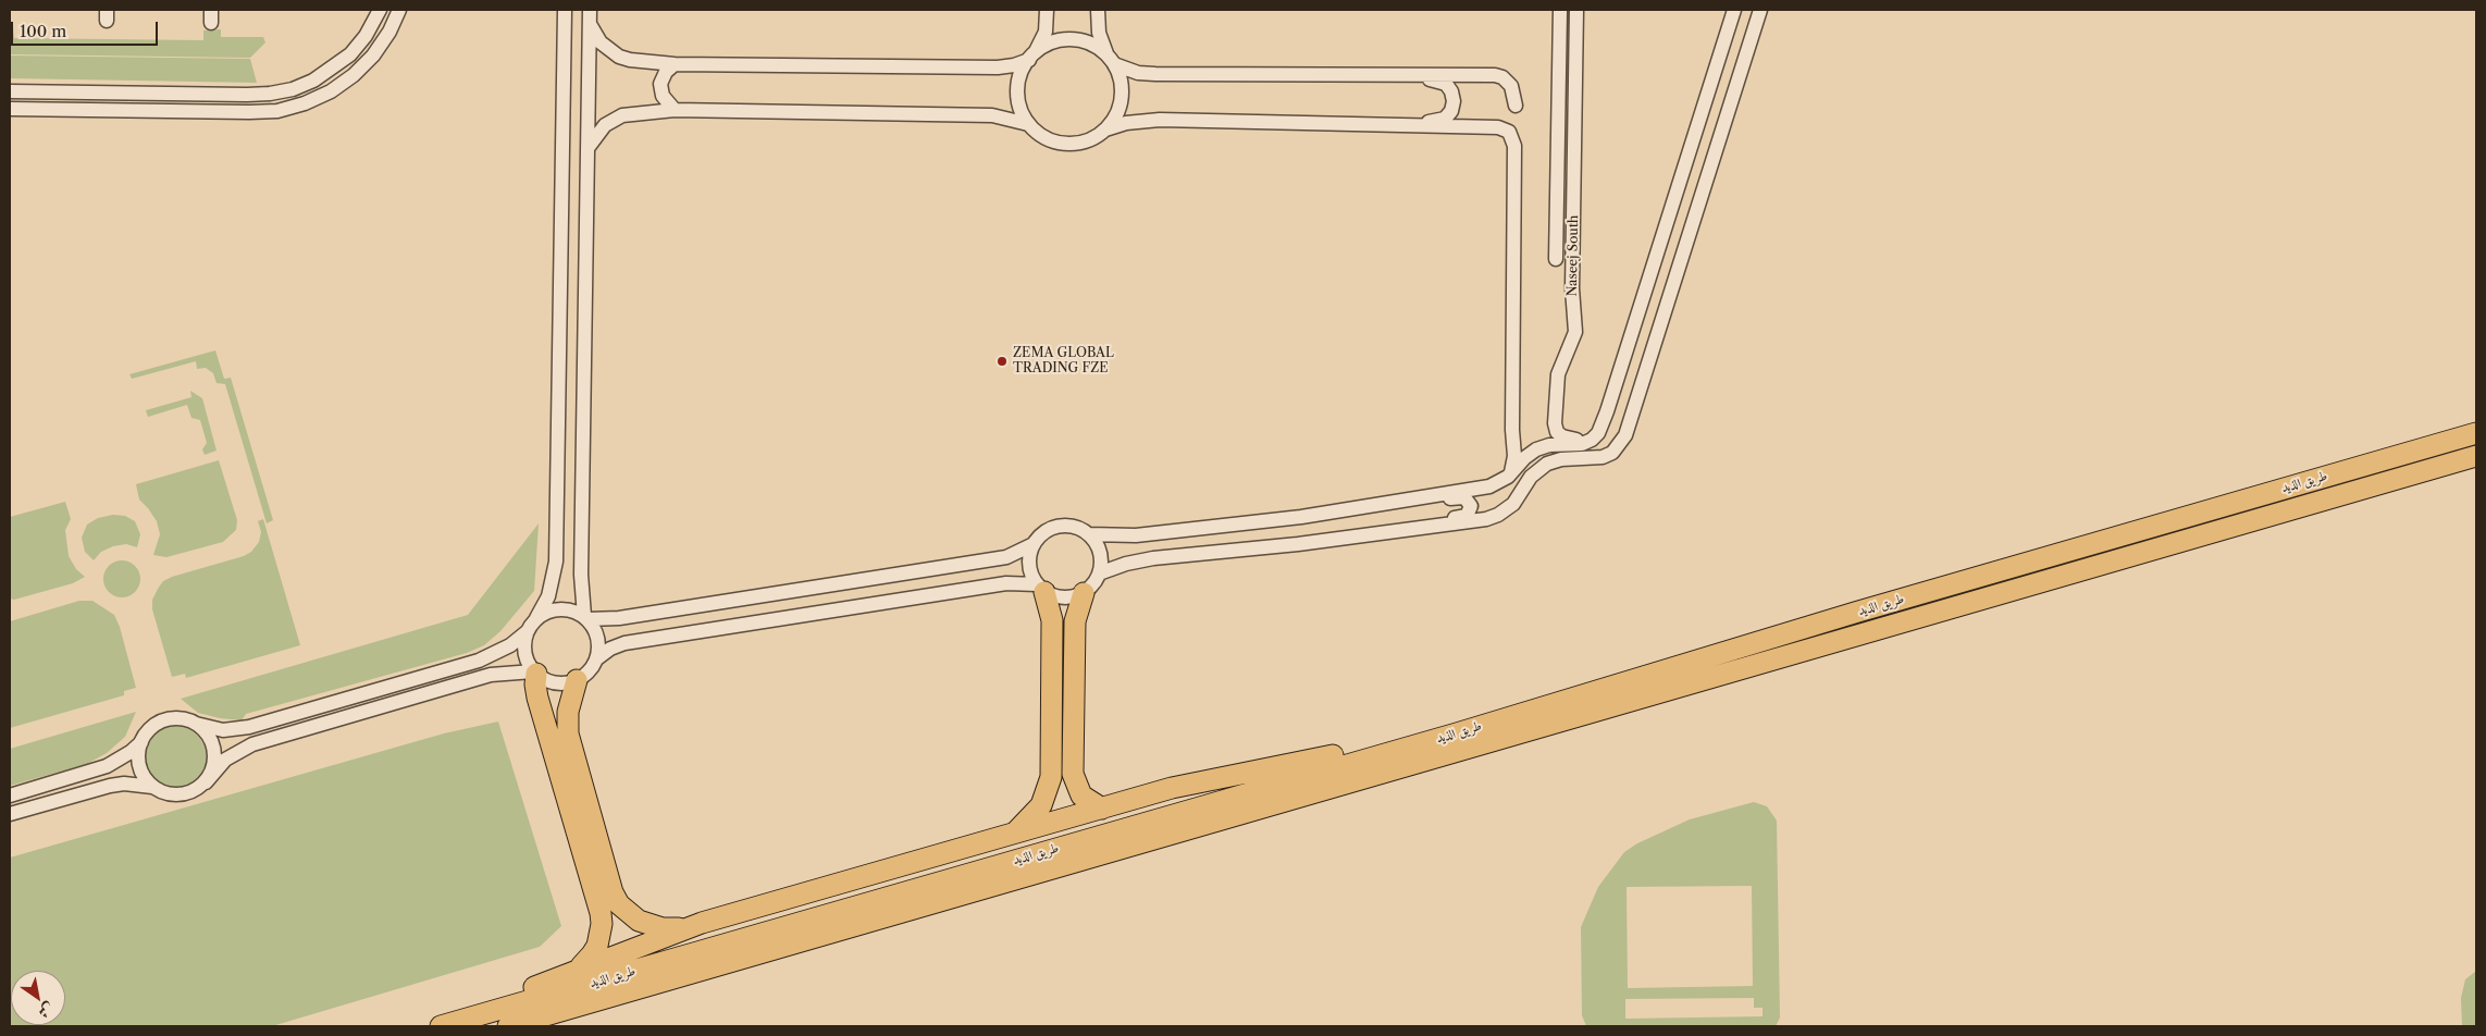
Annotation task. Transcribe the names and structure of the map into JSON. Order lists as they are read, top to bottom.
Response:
{
  "streets": {
    "highway": ["طريق الذيد"],
    "street": ["Naseej South"]
  },
  "places": ["ZEMA GLOBAL TRADING FZE"],
  "scale_bar": "100 m",
  "north": "bottom right"
}
